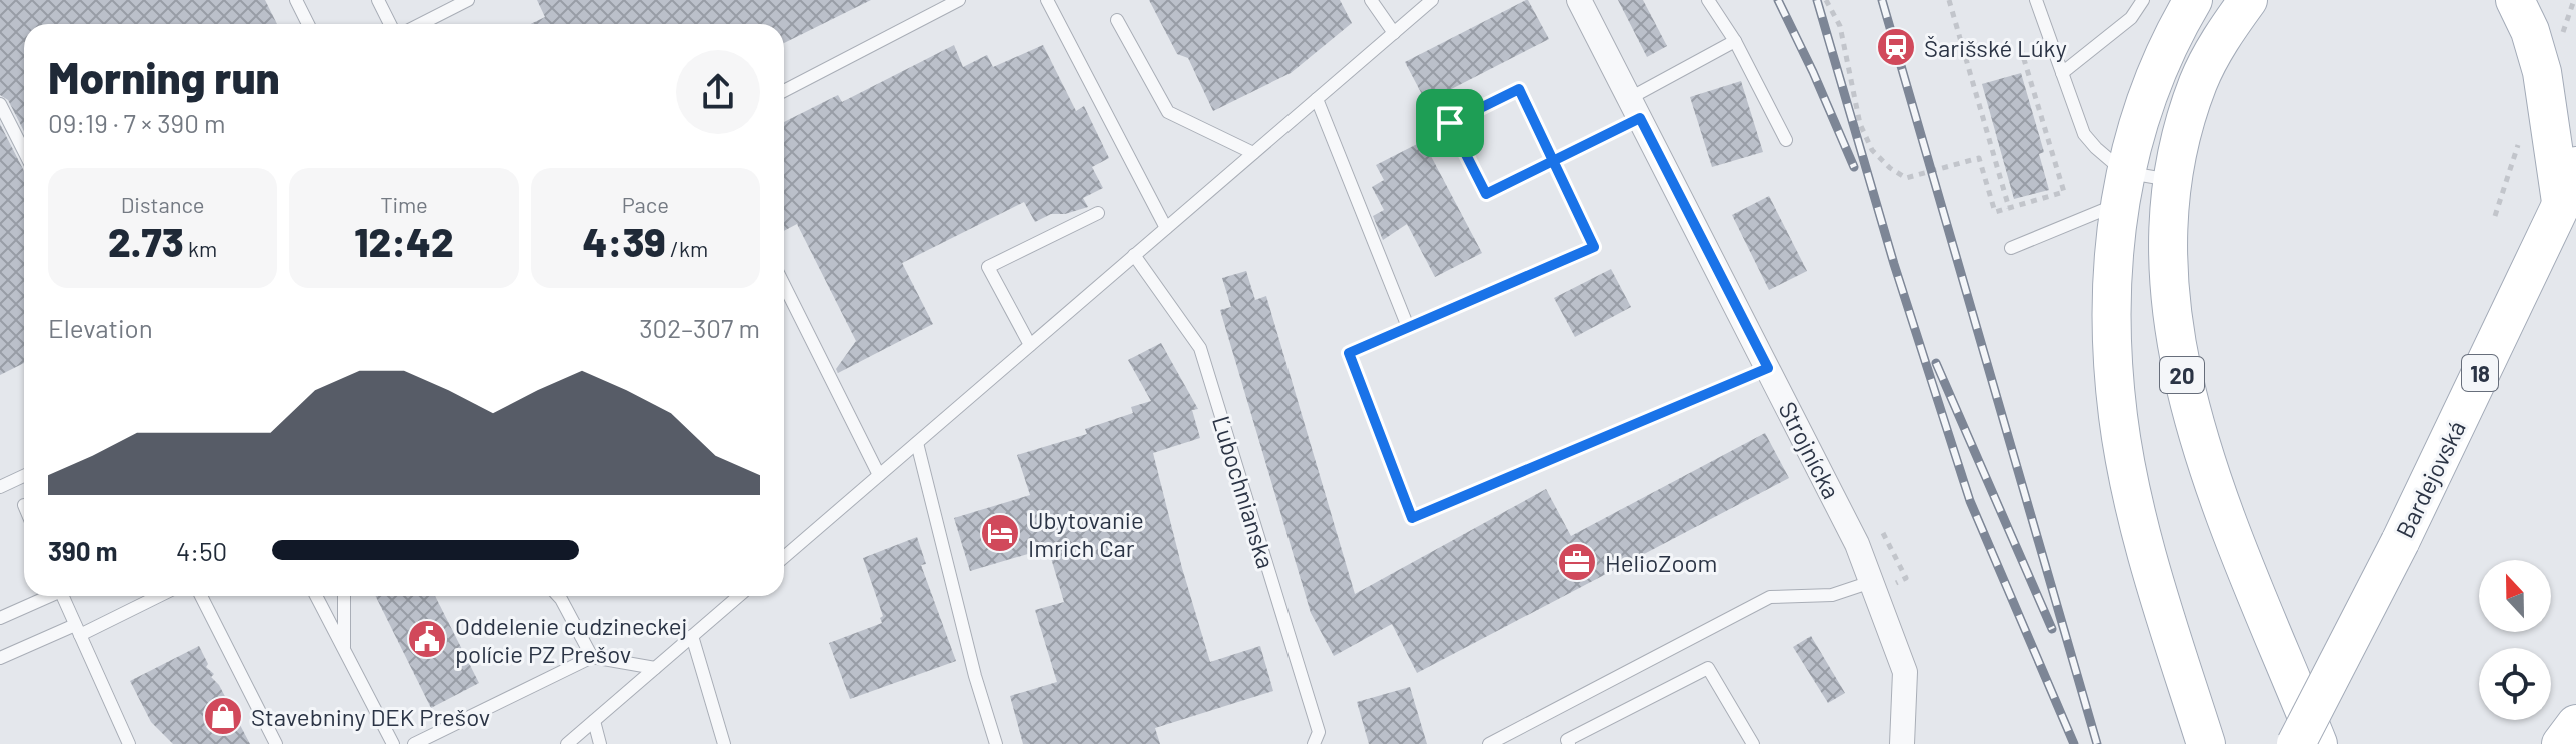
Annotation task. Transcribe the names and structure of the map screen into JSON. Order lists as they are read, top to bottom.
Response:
{
  "streets": {
    "main road": ["18", "20", "Bardejovská"],
    "street": ["Strojnícka"],
    "lane": ["Ľubochnianska"]
  },
  "places": {
    "station": ["Šarišské Lúky"],
    "hotel": ["Ubytovanie Imrich Car"],
    "office": ["HelioZoom"],
    "public building": ["Oddelenie cudzineckej polície PZ Prešov"],
    "shop": ["Stavebniny DEK Prešov"]
  },
  "north": "top",
  "page": {
    "heading": ["Morning run", "09:19 · 7 × 390 m"],
    "stats": [
      ["Distance", "2.73 km"],
      ["Time", "12:42"],
      ["Pace", "4:39 /km"]
    ],
    "chart": ["Elevation", "302–307 m"],
    "list": [
      {
        "name": "390 m",
        "note": "4:50"
      }
    ]
  }
}
